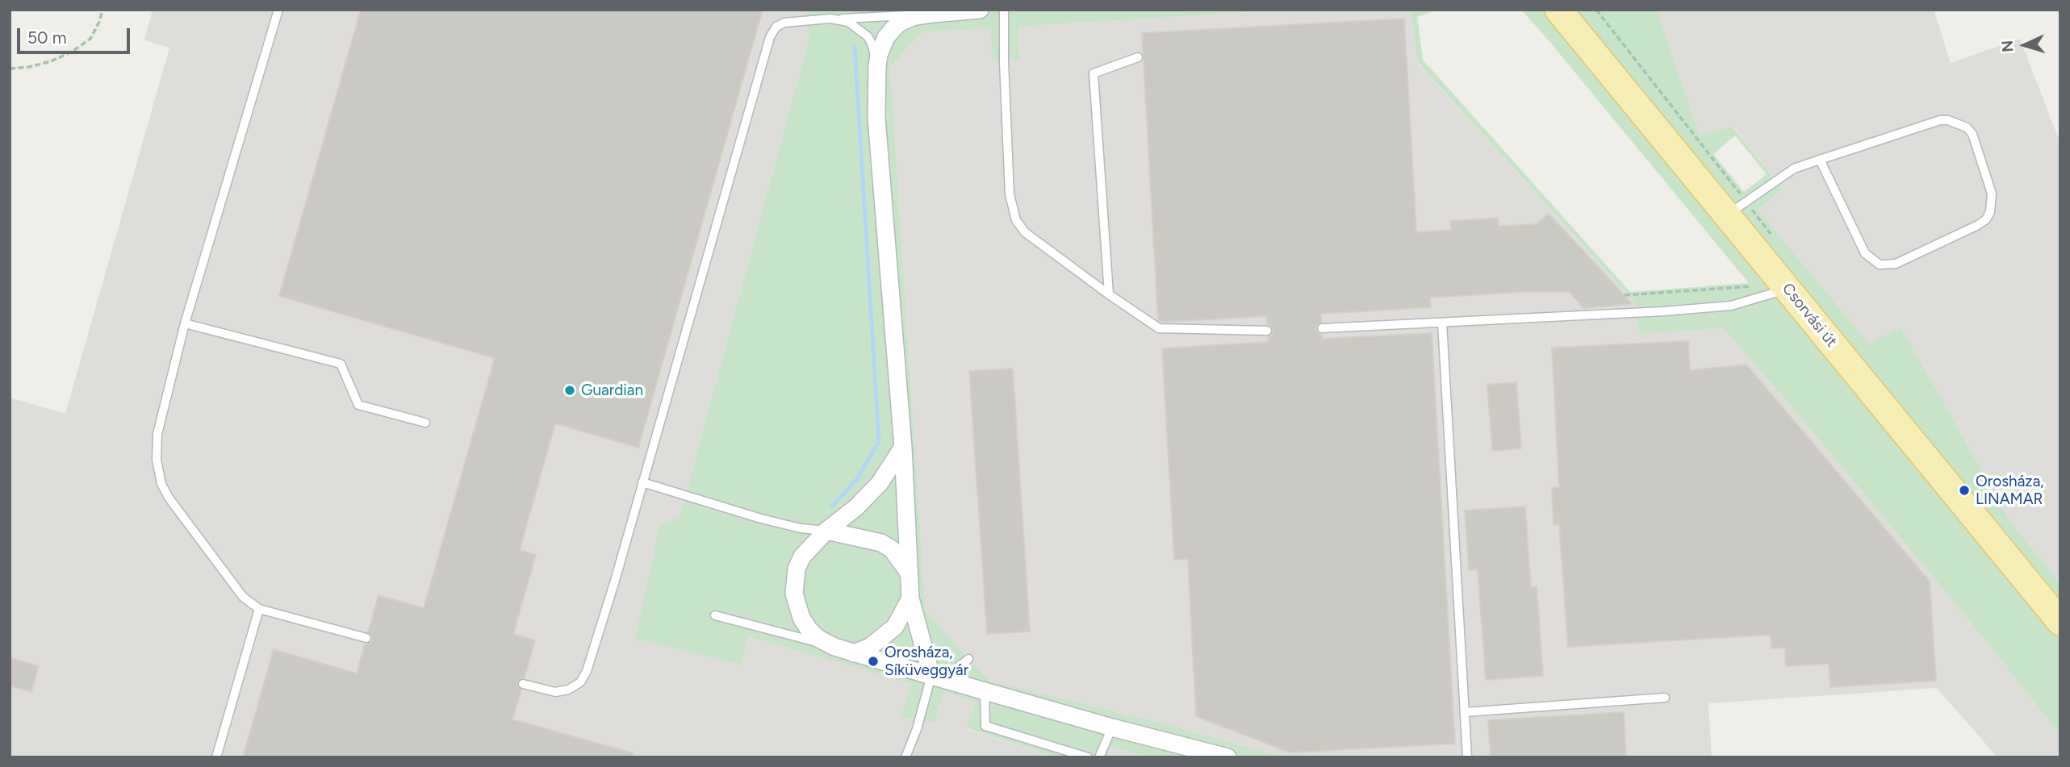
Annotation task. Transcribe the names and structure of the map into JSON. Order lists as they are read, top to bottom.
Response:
{
  "streets": {
    "main road": ["Csorvási út"]
  },
  "places": ["Guardian", "Orosháza, LINAMAR", "Orosháza, Síküveggyár"],
  "scale_bar": "50 m",
  "north": "left"
}
